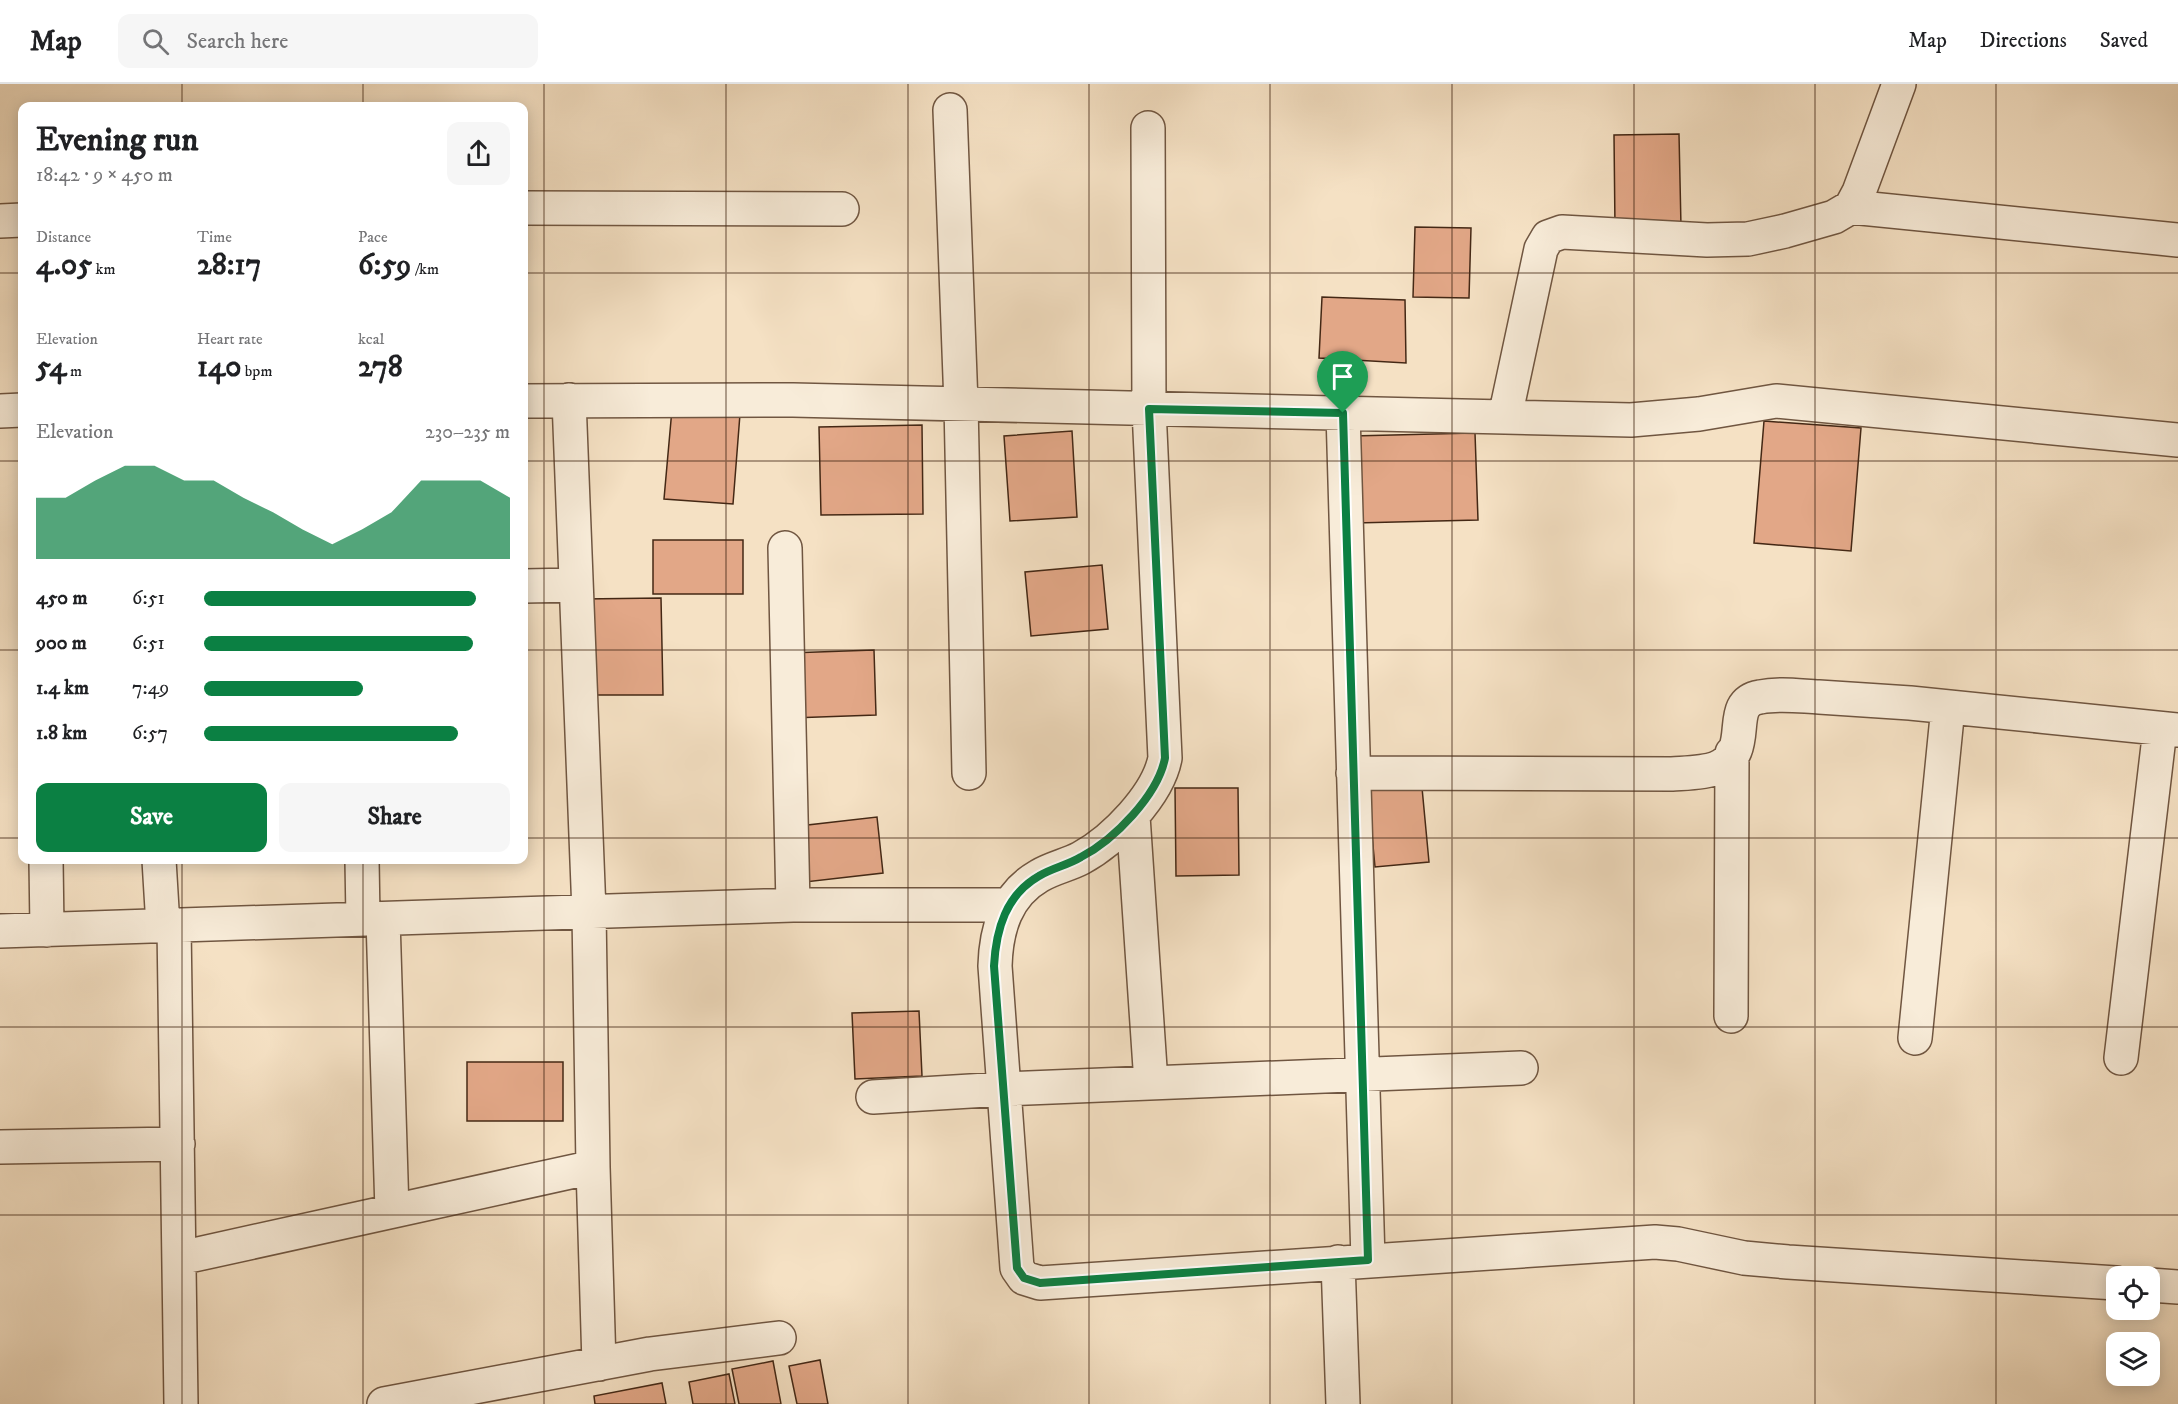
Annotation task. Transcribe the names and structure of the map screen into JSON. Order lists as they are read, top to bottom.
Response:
{
  "page": {
    "header": "Map",
    "search": "Search here",
    "nav": ["Map", "Directions", "Saved"],
    "heading": ["Evening run", "18:42 · 9 × 450 m"],
    "stats": [
      ["Distance", "4.05 km"],
      ["Time", "28:17"],
      ["Pace", "6:59 /km"],
      ["Elevation", "54 m"],
      ["Heart rate", "140 bpm"],
      ["kcal", "278"]
    ],
    "chart": ["Elevation", "230–235 m"],
    "list": [
      {
        "name": "450 m",
        "note": "6:51"
      },
      {
        "name": "900 m",
        "note": "6:51"
      },
      {
        "name": "1.4 km",
        "note": "7:49"
      },
      {
        "name": "1.8 km",
        "note": "6:57"
      }
    ],
    "buttons": ["Save", "Share"]
  }
}
